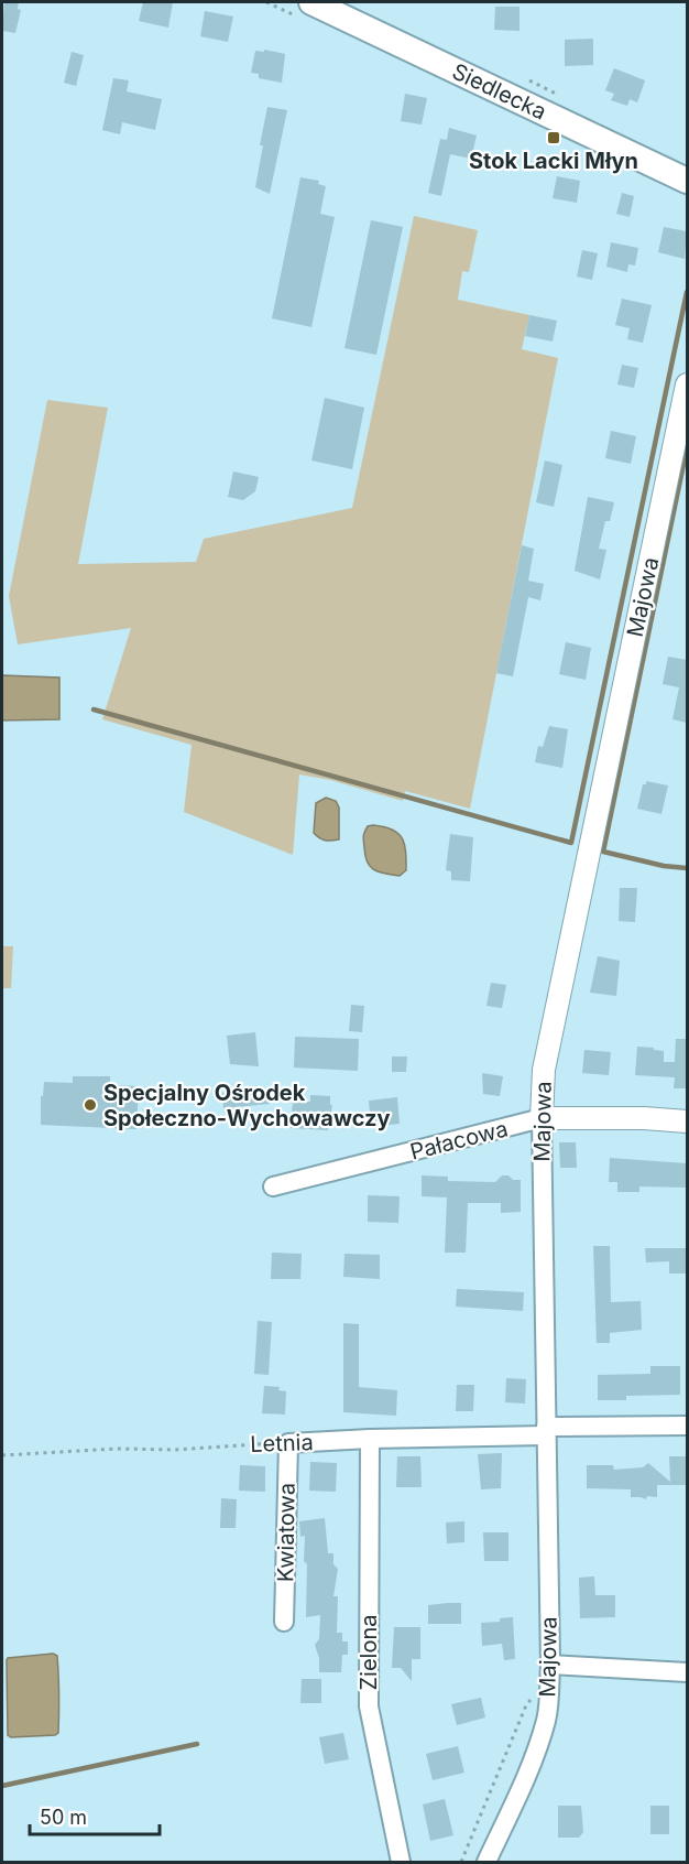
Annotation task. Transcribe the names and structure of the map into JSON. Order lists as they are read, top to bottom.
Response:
{
  "streets": {
    "main road": ["Siedlecka"],
    "street": [
      "Majowa",
      "Pałacowa",
      "Letnia",
      "Kwiatowa",
      "Zielona"
    ]
  },
  "crossings": [
    ["Majowa", "Pałacowa"],
    ["Majowa", "Letnia"],
    ["Letnia", "Kwiatowa"],
    ["Letnia", "Zielona"]
  ],
  "places": {
    "transit": ["Stok Lacki Młyn"],
    "other": ["Specjalny Ośrodek Społeczno-Wychowawczy"]
  },
  "scale_bar": "50 m"
}
